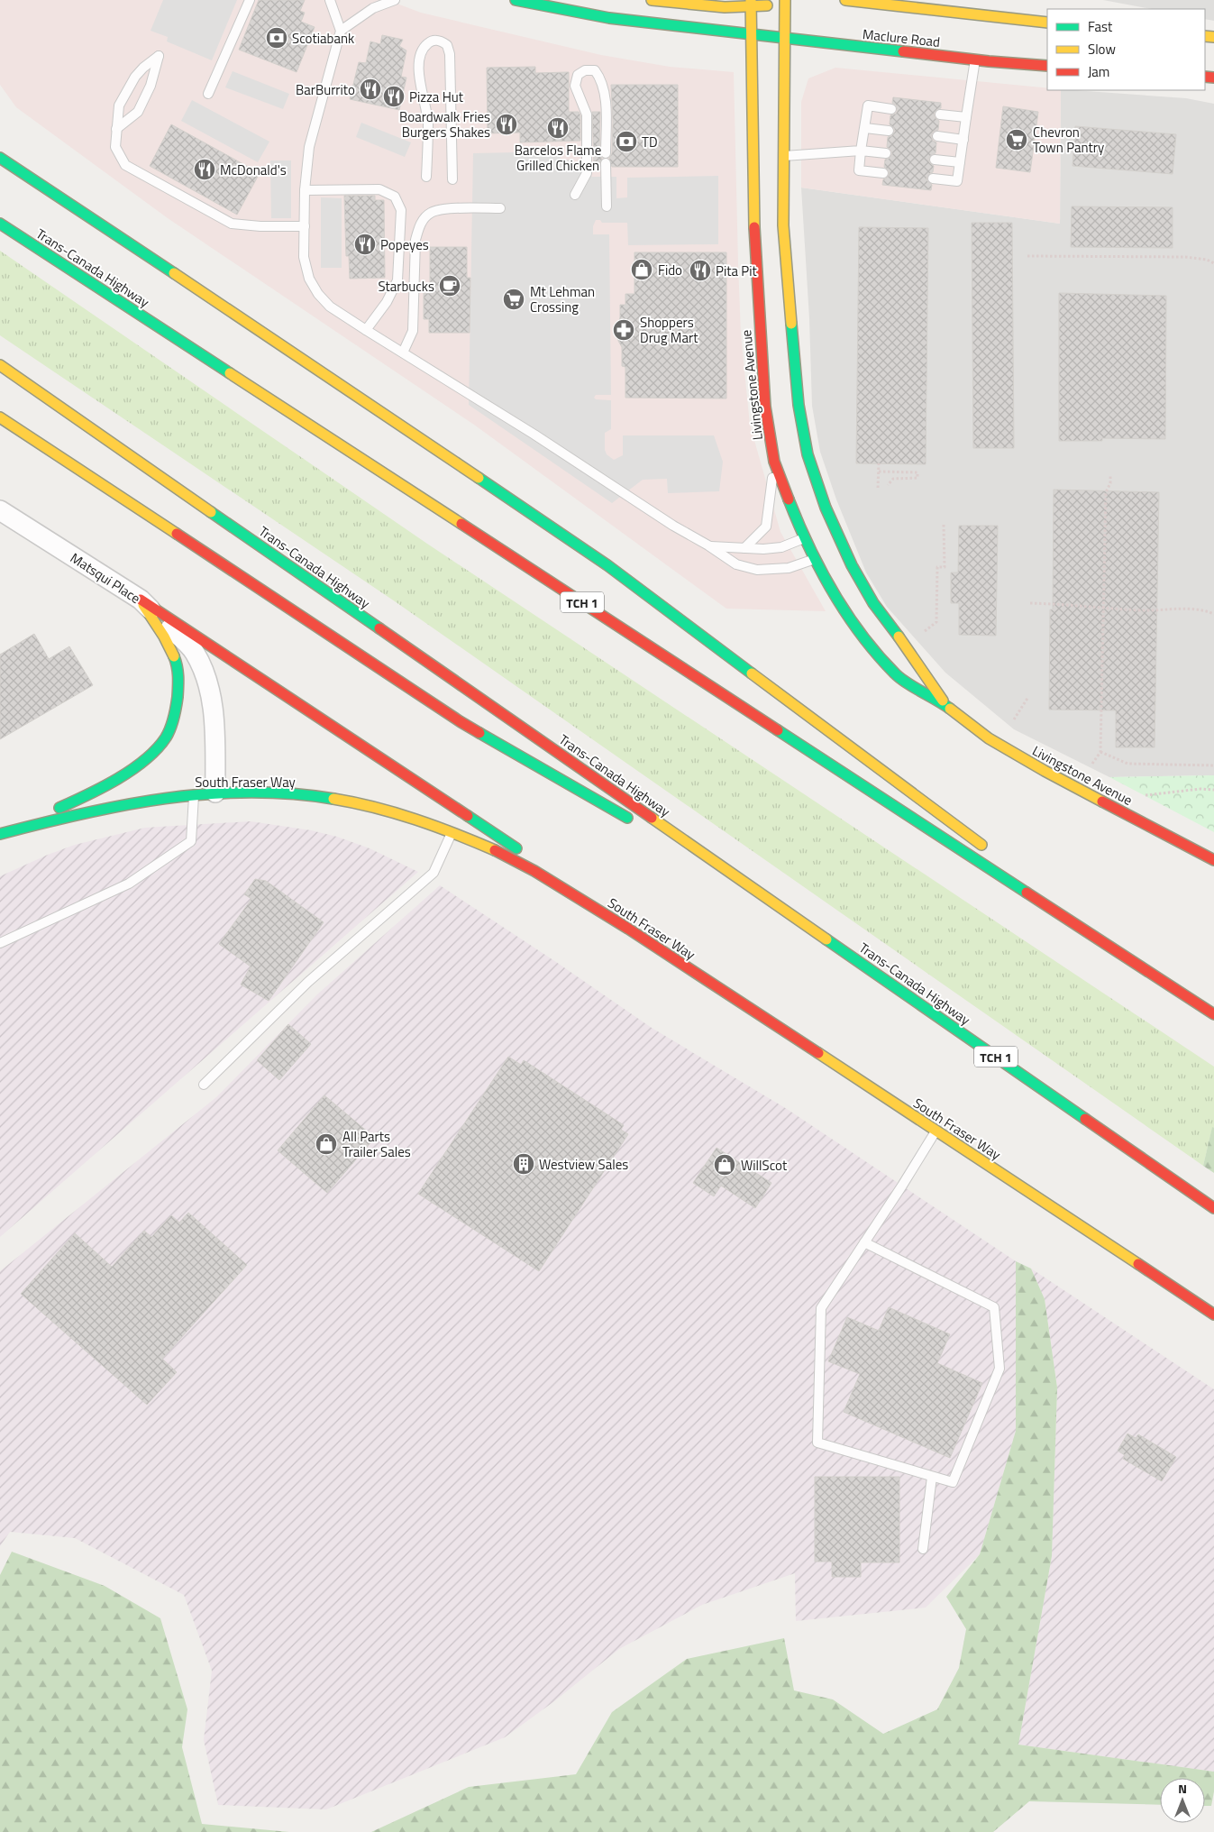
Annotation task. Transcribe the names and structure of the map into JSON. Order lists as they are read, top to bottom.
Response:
{
  "streets": {
    "main road": [
      "Maclure Road",
      "Trans-Canada Highway",
      "Livingstone Avenue",
      "TCH 1",
      "South Fraser Way"
    ],
    "street": ["Matsqui Place"]
  },
  "crossings": [
    ["Maclure Road", "Livingstone Avenue"],
    ["Matsqui Place", "South Fraser Way"]
  ],
  "places": {
    "bank": ["Scotiabank", "TD"],
    "restaurant": [
      "BarBurrito",
      "Pizza Hut",
      "Boardwalk Fries Burgers Shakes",
      "Barcelos Flame Grilled Chicken",
      "McDonald's",
      "Popeyes",
      "Pita Pit"
    ],
    "supermarket": ["Chevron Town Pantry", "Mt Lehman Crossing"],
    "shop": ["Fido", "All Parts Trailer Sales", "WillScot"],
    "cafe": ["Starbucks"],
    "pharmacy": ["Shoppers Drug Mart"],
    "building": ["Westview Sales"]
  },
  "legend": ["Fast", "Slow", "Jam"],
  "north": "top"
}
